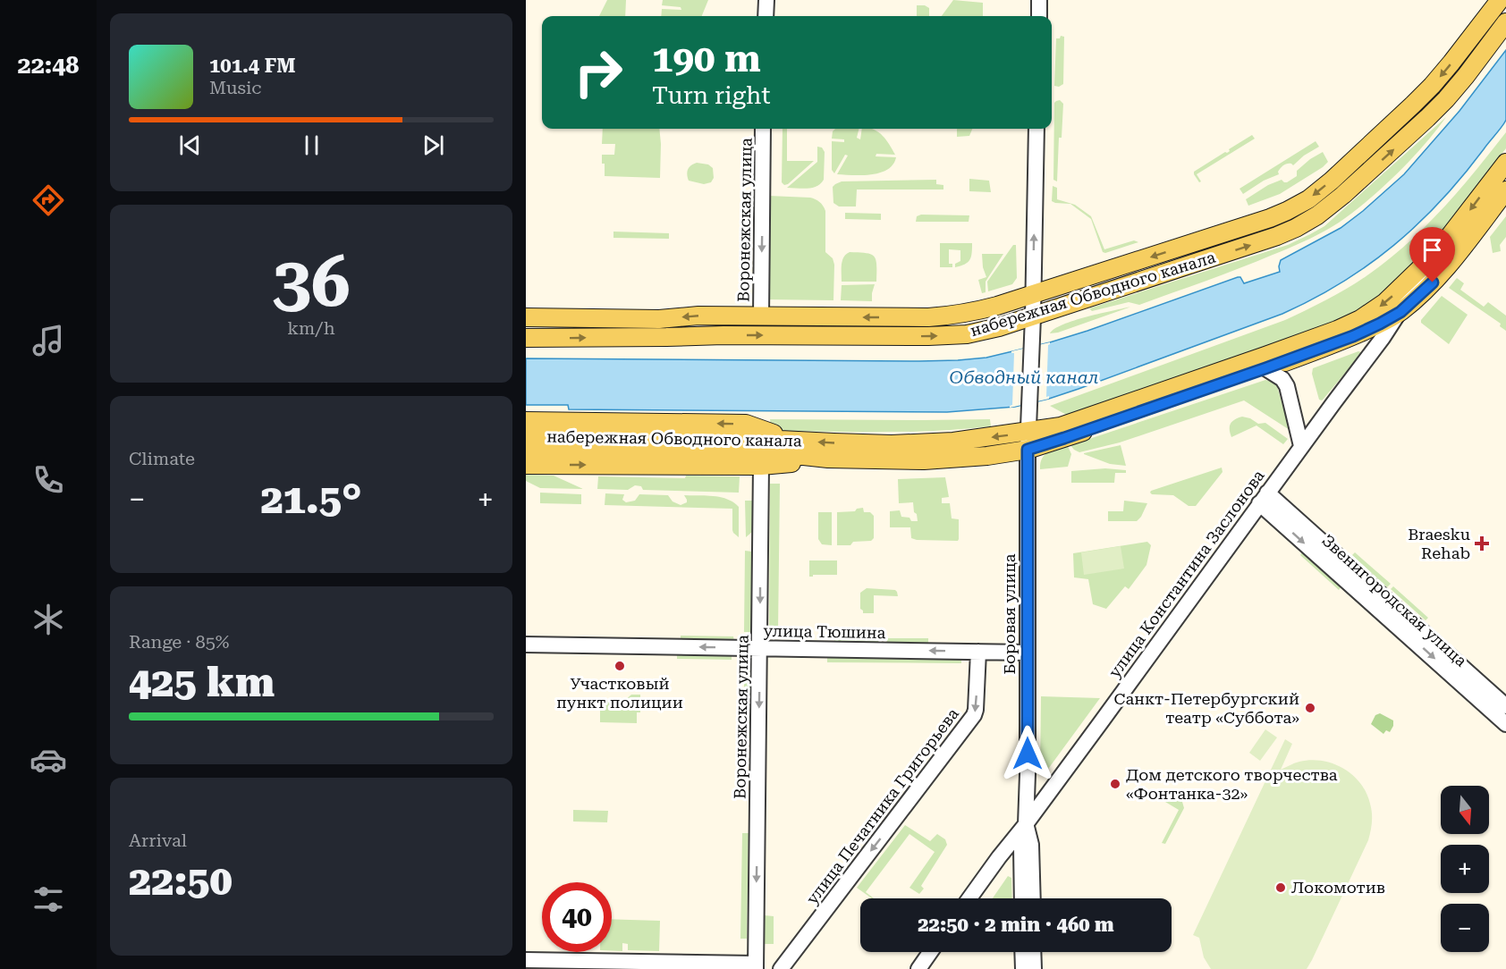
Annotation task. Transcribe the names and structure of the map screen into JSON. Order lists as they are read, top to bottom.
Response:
{
  "streets": {
    "main road": ["набережная Обводного канала"],
    "street": [
      "Воронежская улица",
      "улица Константина Заслонова",
      "Звенигородская улица",
      "Боровая улица",
      "улица Тюшина",
      "улица Печатника Григорьева"
    ]
  },
  "crossings": [
    ["Воронежская улица", "набережная Обводного канала"],
    ["Воронежская улица", "улица Тюшина"],
    ["набережная Обводного канала", "улица Константина Заслонова"],
    ["набережная Обводного канала", "Боровая улица"],
    ["улица Константина Заслонова", "Звенигородская улица"],
    ["улица Константина Заслонова", "Боровая улица"],
    ["Боровая улица", "улица Тюшина"],
    ["улица Тюшина", "улица Печатника Григорьева"]
  ],
  "one_way": ["Воронежская улица", "улица Тюшина", "улица Печатника Григорьева"],
  "water": ["Обводный канал"],
  "places": {
    "health": ["Braesku Rehab"],
    "other": [
      "Участковый пункт полиции",
      "Санкт-Петербургский театр «Суббота»",
      "Дом детского творчества «Фонтанка-32»",
      "Локомотив"
    ]
  },
  "north": "bottom",
  "page": {
    "tabs": "22:48",
    "turn": ["190 m", "Turn right"],
    "song": ["101.4 FM", "Music"],
    "tile": [
      ["36", "km/h"],
      "Climate",
      ["Range · 85%", "425 km"],
      ["Arrival", "22:50"]
    ],
    "heat": ["−", "21.5°", "+"],
    "map_buttons": ["+", "−"],
    "limit": "40",
    "trip": "22:50 · 2 min · 460 m"
  }
}
